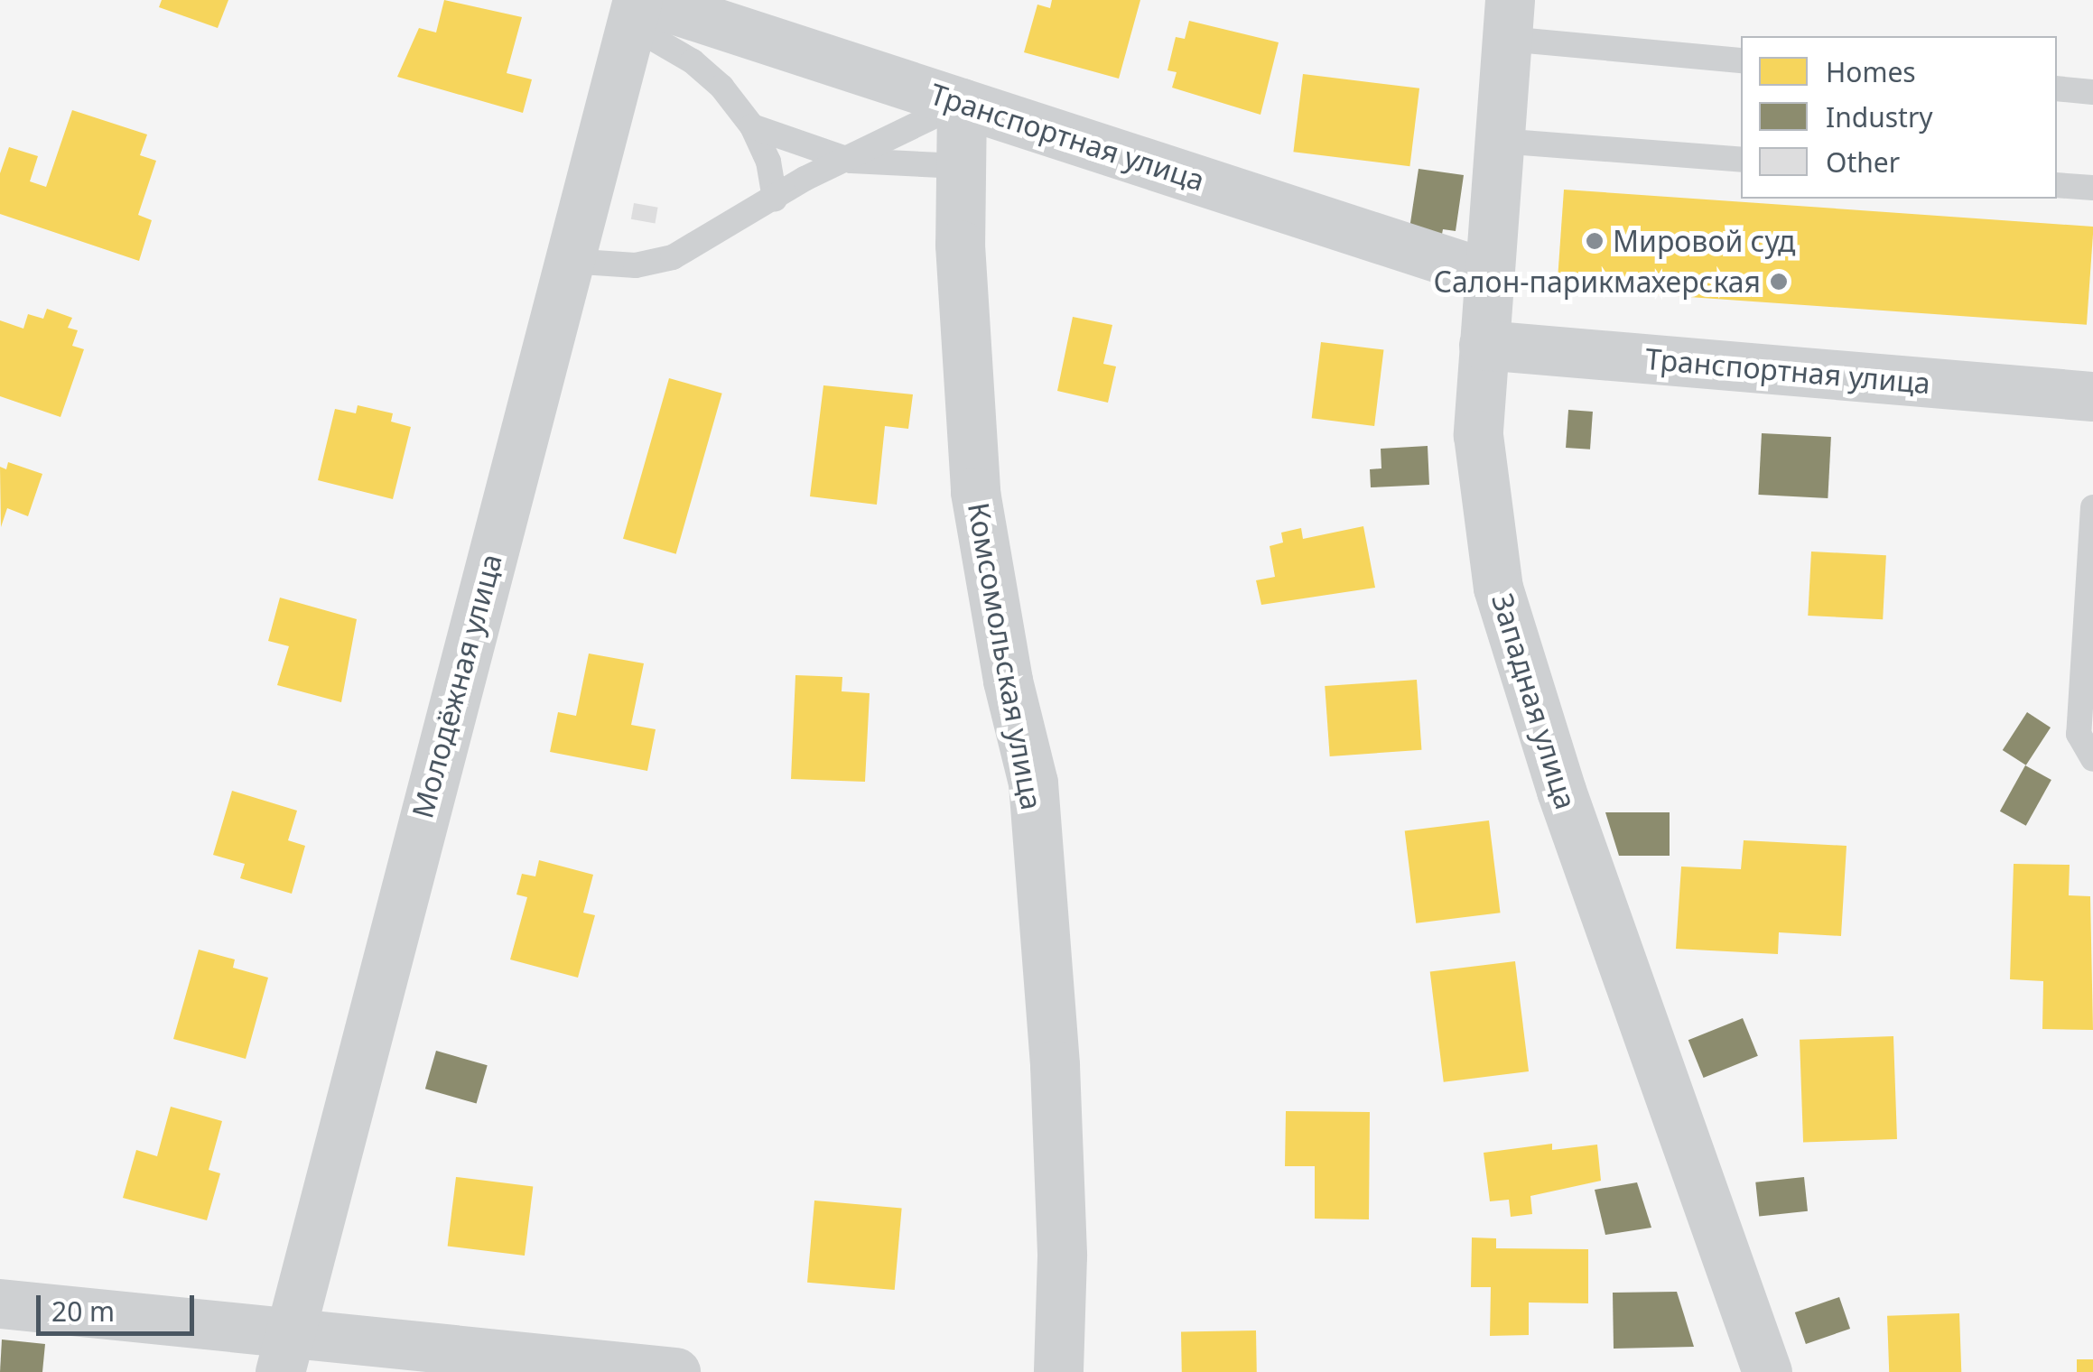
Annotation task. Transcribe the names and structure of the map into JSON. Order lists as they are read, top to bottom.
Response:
{
  "streets": {
    "street": [
      "Транспортная улица",
      "Комсомольская улица",
      "Молодёжная улица",
      "Западная улица"
    ]
  },
  "crossings": [
    ["Транспортная улица", "Комсомольская улица"],
    ["Транспортная улица", "Молодёжная улица"],
    ["Транспортная улица", "Западная улица"]
  ],
  "places": ["Мировой суд", "Салон-парикмахерская"],
  "legend": ["Homes", "Industry", "Other"],
  "scale_bar": "20 m"
}
